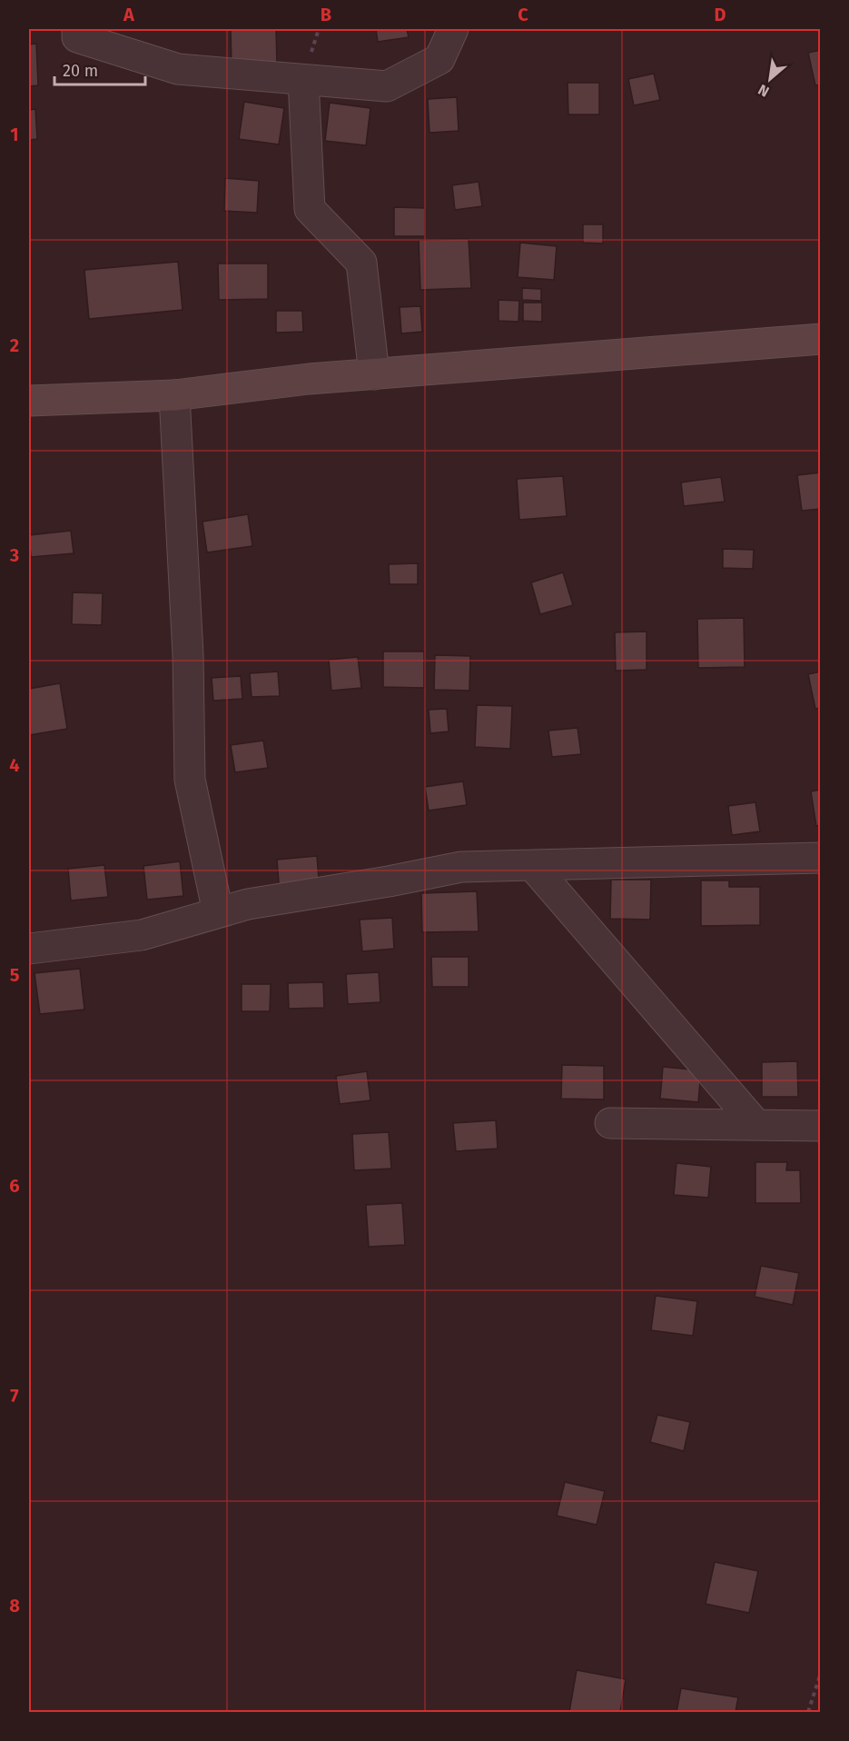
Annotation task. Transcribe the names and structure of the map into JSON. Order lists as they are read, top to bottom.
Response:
{
  "scale_bar": "20 m",
  "north": "bottom left",
  "grid": {
    "columns": [
      "A",
      "B",
      "C",
      "D"
    ],
    "rows": [
      "1",
      "2",
      "3",
      "4",
      "5",
      "6",
      "7",
      "8"
    ]
  }
}
